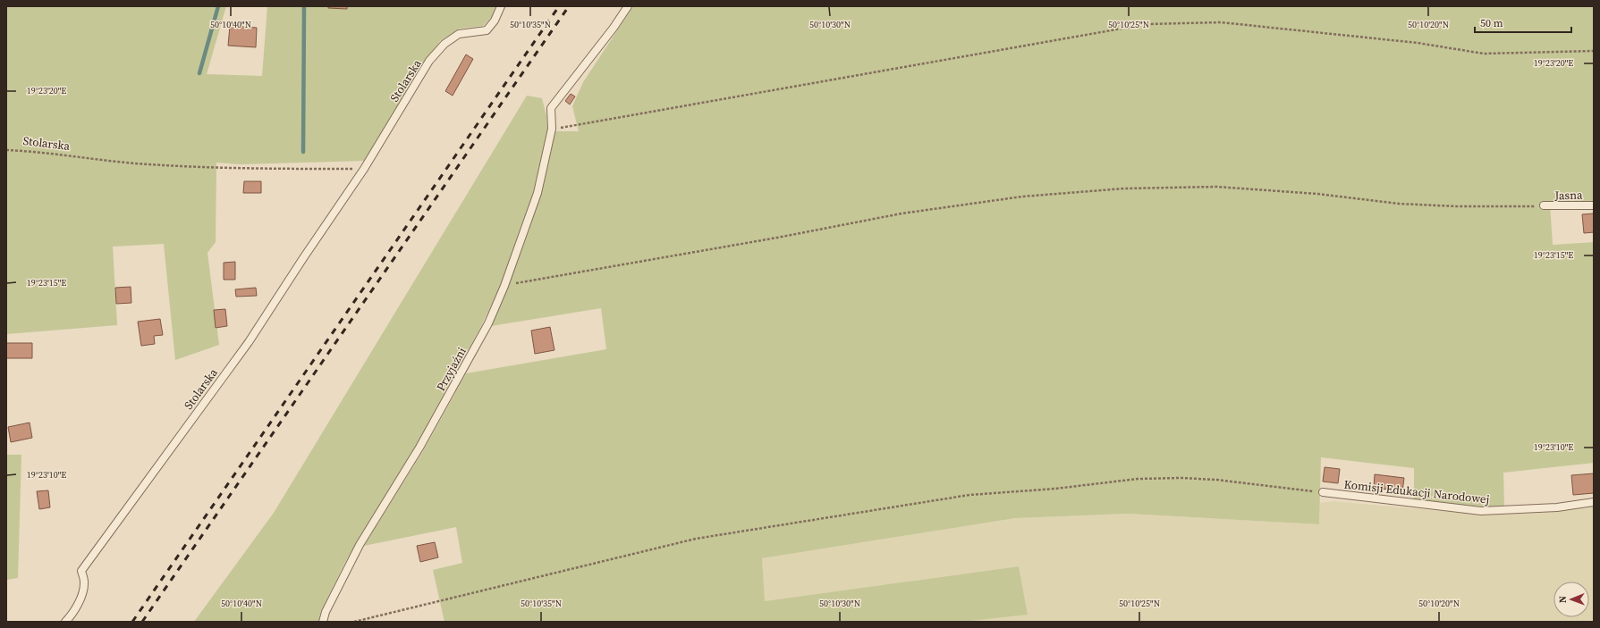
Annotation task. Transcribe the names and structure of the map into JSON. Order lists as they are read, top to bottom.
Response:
{
  "streets": {
    "lane": [
      "Stolarska",
      "Jasna",
      "Przyjaźni",
      "Komisji Edukacji Narodowej"
    ]
  },
  "scale_bar": "50 m",
  "north": "left",
  "coordinates": [
    "50°10'40\"N",
    "50°10'35\"N",
    "50°10'30\"N",
    "50°10'25\"N",
    "50°10'20\"N",
    "19°23'20\"E",
    "19°23'15\"E",
    "19°23'10\"E"
  ]
}
